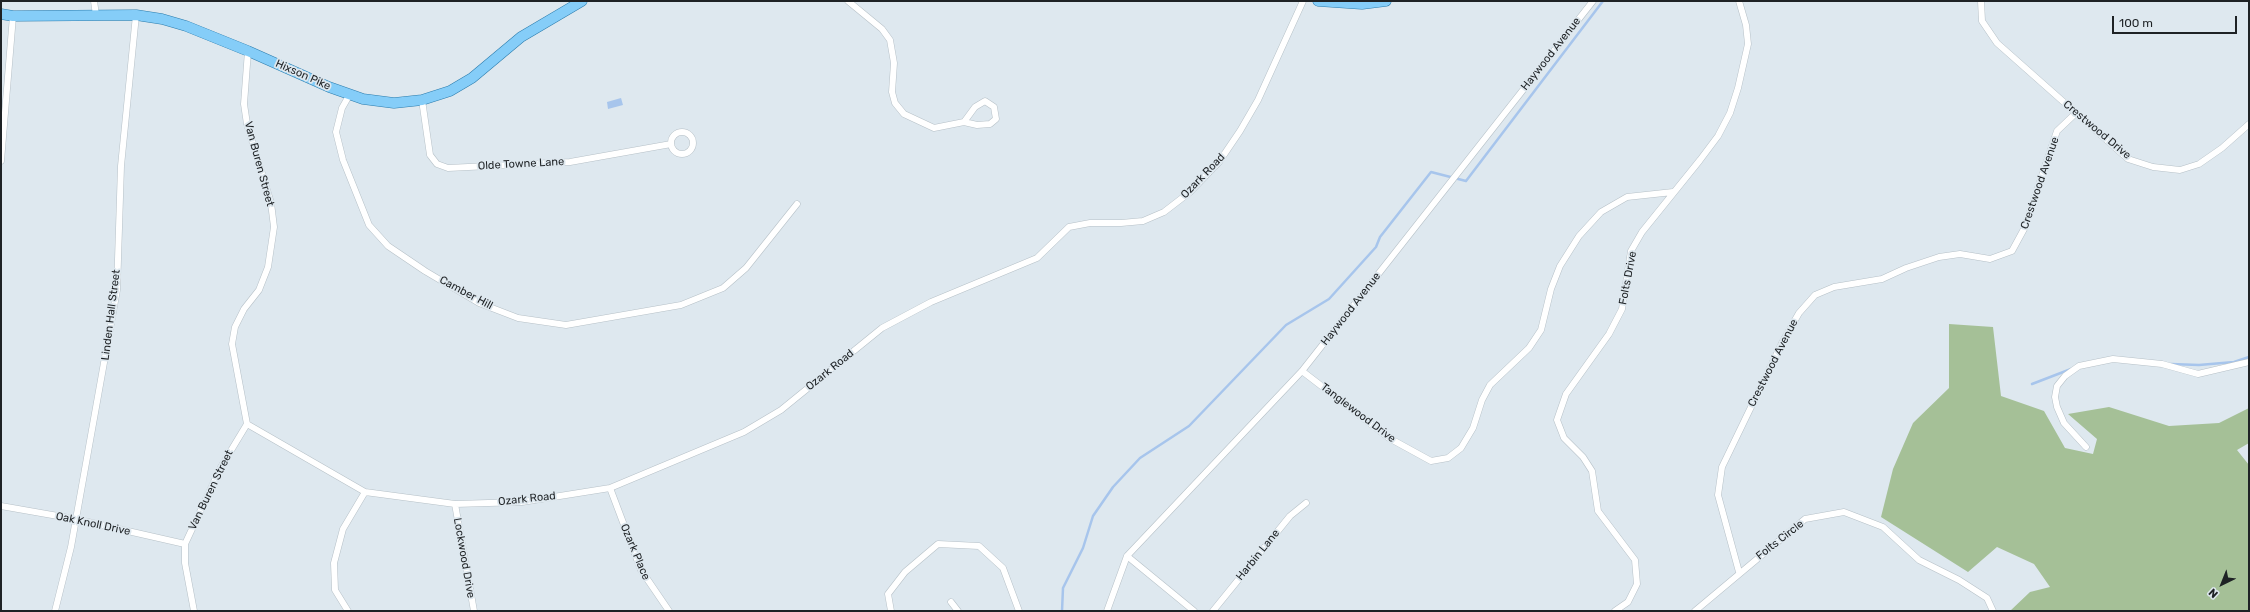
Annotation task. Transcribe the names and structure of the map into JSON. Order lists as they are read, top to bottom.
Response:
{
  "streets": {
    "main road": ["Hixson Pike"],
    "street": [
      "Haywood Avenue",
      "Crestwood Drive",
      "Van Buren Street",
      "Olde Towne Lane",
      "Ozark Road",
      "Crestwood Avenue",
      "Folts Drive",
      "Camber Hill",
      "Linden Hall Street",
      "Tanglewood Drive",
      "Oak Knoll Drive",
      "Folts Circle",
      "Ozark Place",
      "Harbin Lane",
      "Lockwood Drive"
    ]
  },
  "crossings": [
    ["Haywood Avenue", "Tanglewood Drive"],
    ["Hixson Pike", "Van Buren Street"],
    ["Hixson Pike", "Olde Towne Lane"],
    ["Hixson Pike", "Camber Hill"],
    ["Hixson Pike", "Linden Hall Street"],
    ["Crestwood Drive", "Crestwood Avenue"],
    ["Van Buren Street", "Ozark Road"],
    ["Van Buren Street", "Oak Knoll Drive"],
    ["Ozark Road", "Ozark Place"],
    ["Ozark Road", "Lockwood Drive"],
    ["Crestwood Avenue", "Folts Circle"],
    ["Folts Drive", "Tanglewood Drive"],
    ["Linden Hall Street", "Oak Knoll Drive"]
  ],
  "scale_bar": "100 m",
  "north": "bottom left"
}
